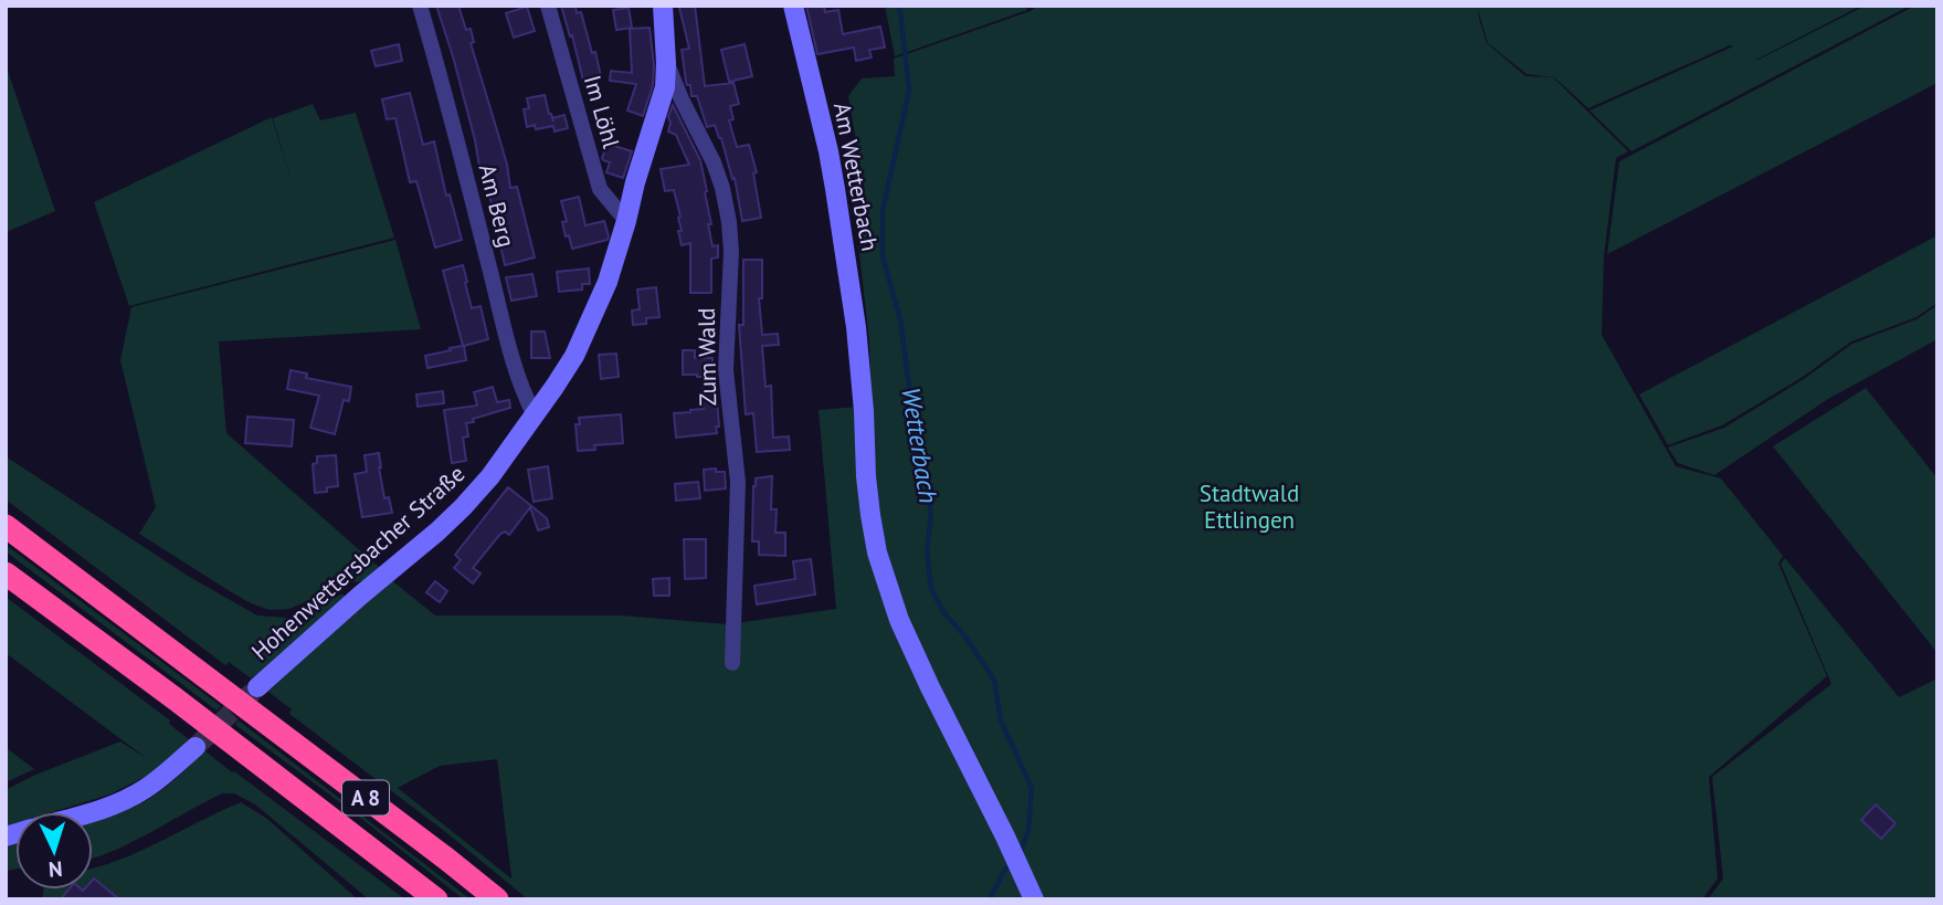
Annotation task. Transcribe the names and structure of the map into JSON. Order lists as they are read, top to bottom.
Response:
{
  "streets": {
    "highway": ["A 8"],
    "street": [
      "Im Löhl",
      "Am Wetterbach",
      "Am Berg",
      "Zum Wald",
      "Hohenwettersbacher Straße"
    ]
  },
  "crossings": [
    ["Im Löhl", "Hohenwettersbacher Straße"],
    ["Am Berg", "Hohenwettersbacher Straße"],
    ["Zum Wald", "Hohenwettersbacher Straße"]
  ],
  "water": ["Wetterbach"],
  "parks": ["Stadtwald Ettlingen"],
  "north": "bottom"
}
